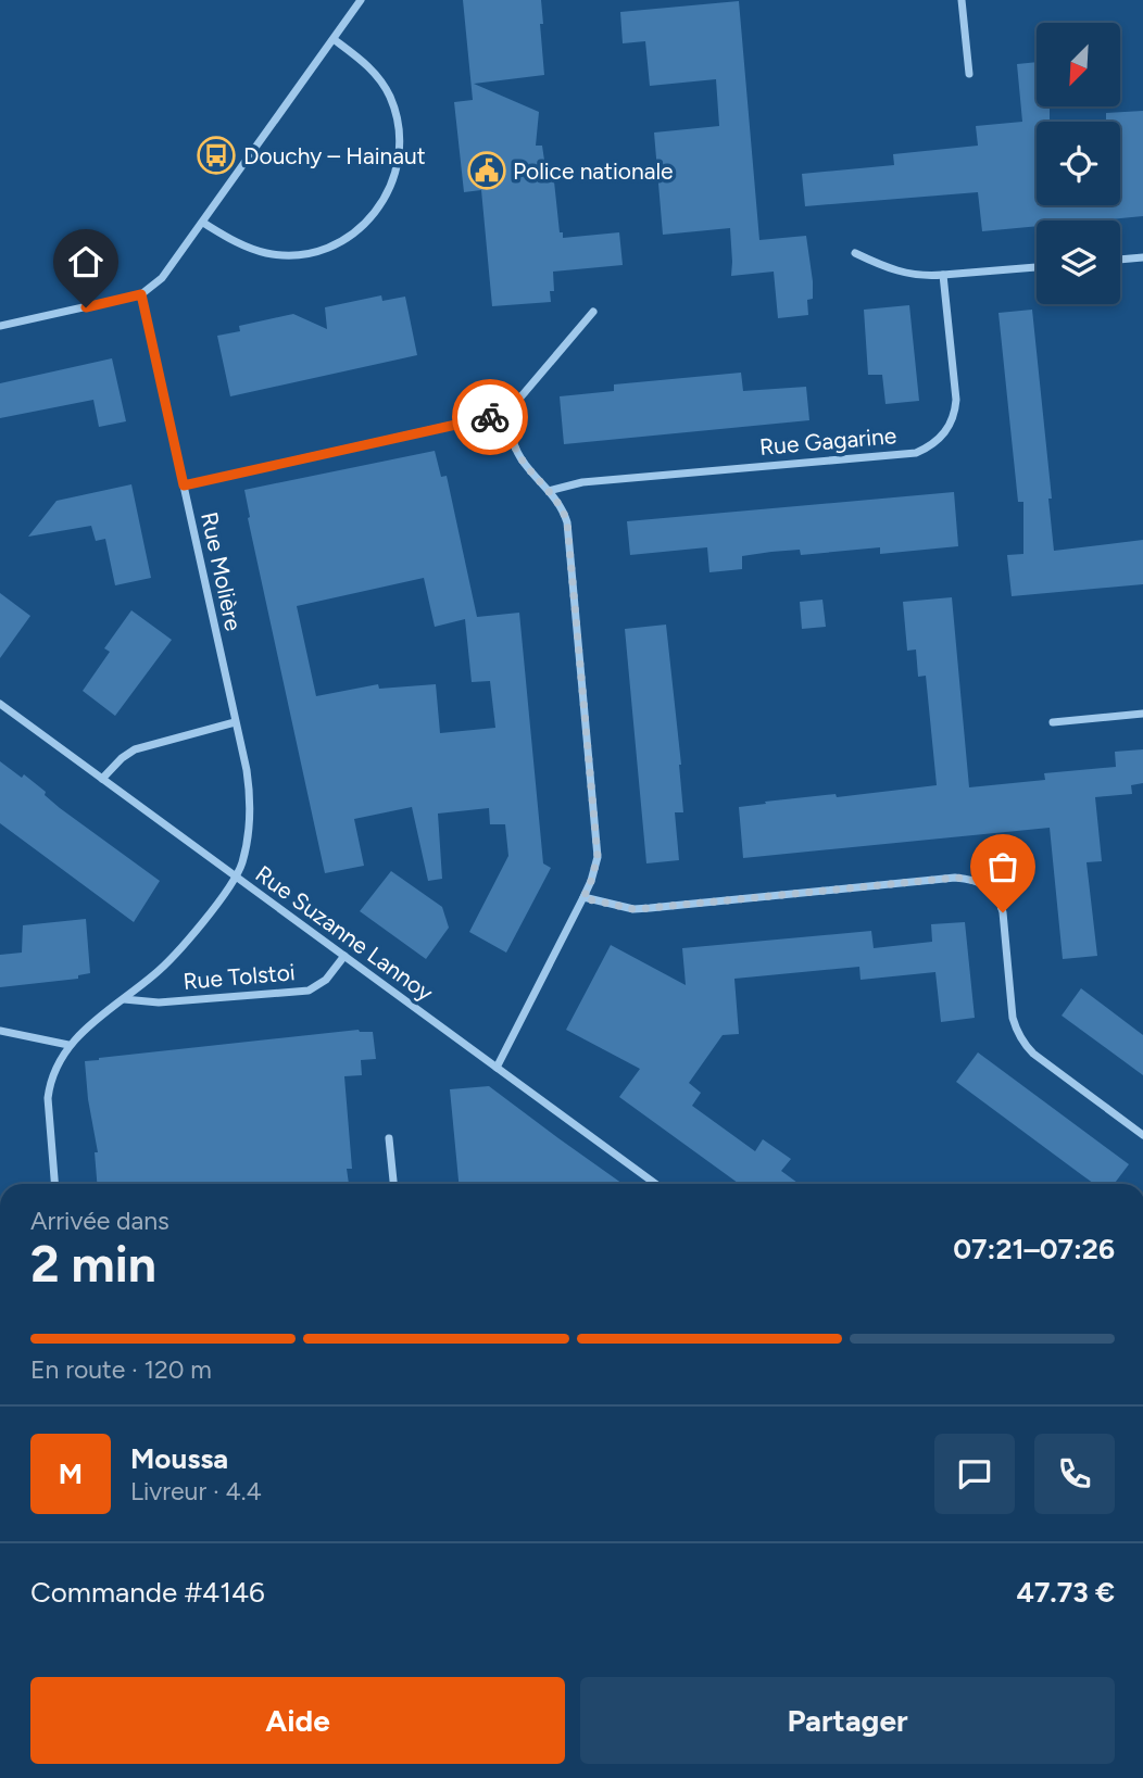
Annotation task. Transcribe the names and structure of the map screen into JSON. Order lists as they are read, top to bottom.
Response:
{
  "streets": {
    "street": [
      "Rue Gagarine",
      "Rue Molière",
      "Rue Suzanne Lannoy",
      "Rue Tolstoi"
    ]
  },
  "crossings": [
    ["Rue Molière", "Rue Suzanne Lannoy"],
    ["Rue Molière", "Rue Tolstoi"],
    ["Rue Suzanne Lannoy", "Rue Tolstoi"]
  ],
  "places": {
    "bus stop": ["Douchy – Hainaut"],
    "public building": ["Police nationale"]
  },
  "north": "bottom left",
  "page": {
    "heading": ["2 min", "Arrivée dans", "07:21–07:26"],
    "panel": [
      "Moussa",
      "Livreur · 4.4",
      "Commande #4146",
      "47.73 €"
    ],
    "bar": "En route · 120 m",
    "round": "M",
    "buttons": ["Aide", "Partager"]
  }
}
